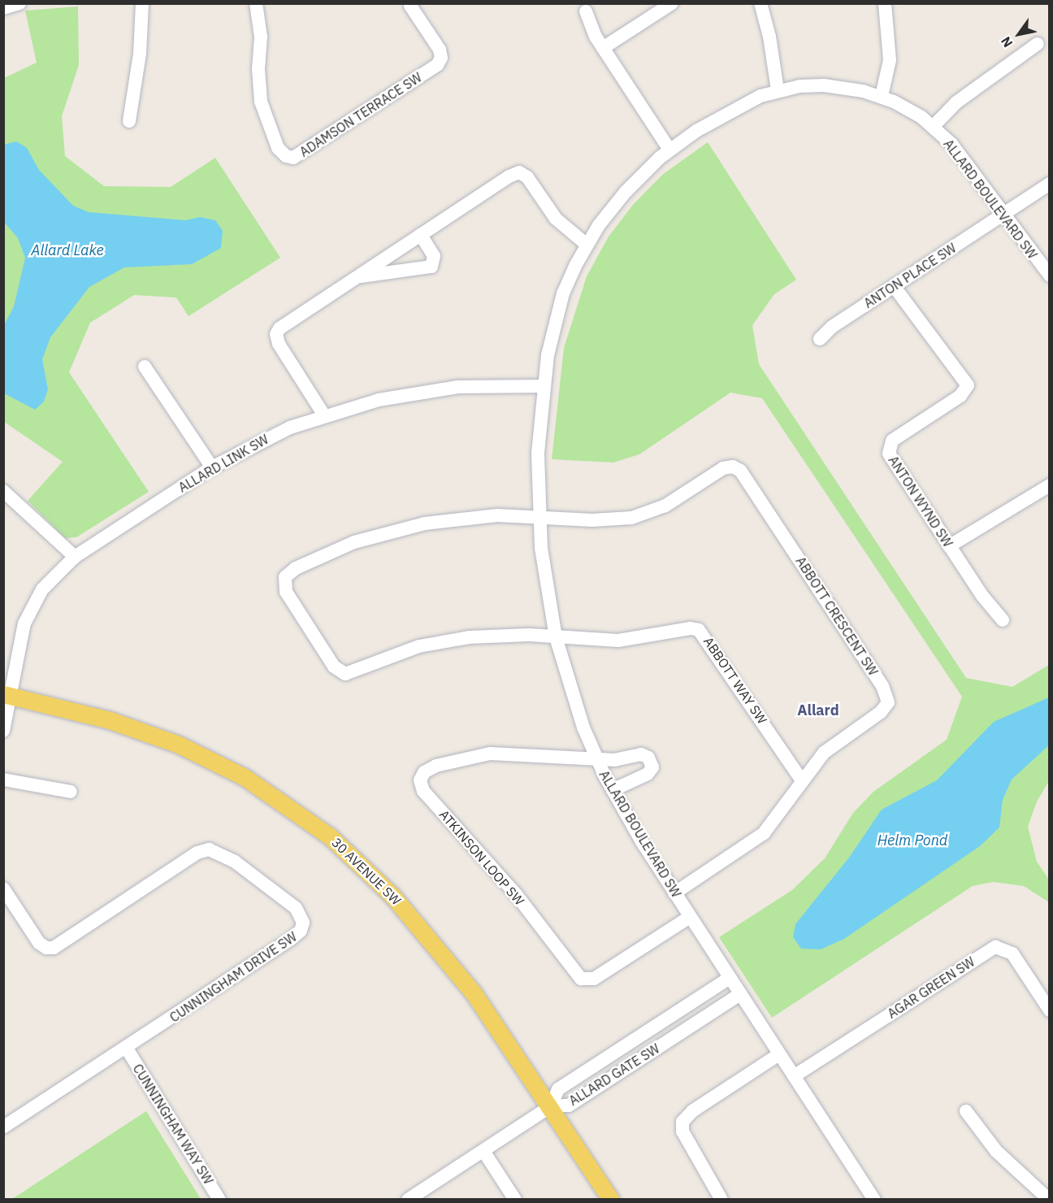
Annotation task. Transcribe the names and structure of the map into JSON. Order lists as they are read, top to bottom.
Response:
{
  "streets": {
    "main road": ["30 AVENUE SW"],
    "street": [
      "ADAMSON TERRACE SW",
      "ALLARD BOULEVARD SW",
      "ANTON PLACE SW",
      "ALLARD LINK SW",
      "ANTON WYND SW",
      "ABBOTT CRESCENT SW",
      "ABBOTT WAY SW",
      "ATKINSON LOOP SW",
      "CUNNINGHAM DRIVE SW",
      "AGAR GREEN SW",
      "ALLARD GATE SW",
      "CUNNINGHAM WAY SW"
    ]
  },
  "crossings": [
    ["ALLARD BOULEVARD SW", "ANTON PLACE SW"],
    ["ALLARD BOULEVARD SW", "ALLARD LINK SW"],
    ["ALLARD BOULEVARD SW", "ABBOTT CRESCENT SW"],
    ["ALLARD BOULEVARD SW", "ABBOTT WAY SW"],
    ["ALLARD BOULEVARD SW", "ATKINSON LOOP SW"],
    ["ALLARD BOULEVARD SW", "AGAR GREEN SW"],
    ["ALLARD BOULEVARD SW", "ALLARD GATE SW"],
    ["ANTON PLACE SW", "ANTON WYND SW"],
    ["ALLARD LINK SW", "30 AVENUE SW"],
    ["ABBOTT CRESCENT SW", "ABBOTT WAY SW"],
    ["30 AVENUE SW", "ALLARD GATE SW"],
    ["CUNNINGHAM DRIVE SW", "CUNNINGHAM WAY SW"]
  ],
  "districts": ["Allard"],
  "water": ["Allard Lake", "Helm Pond"],
  "north": "bottom left"
}
